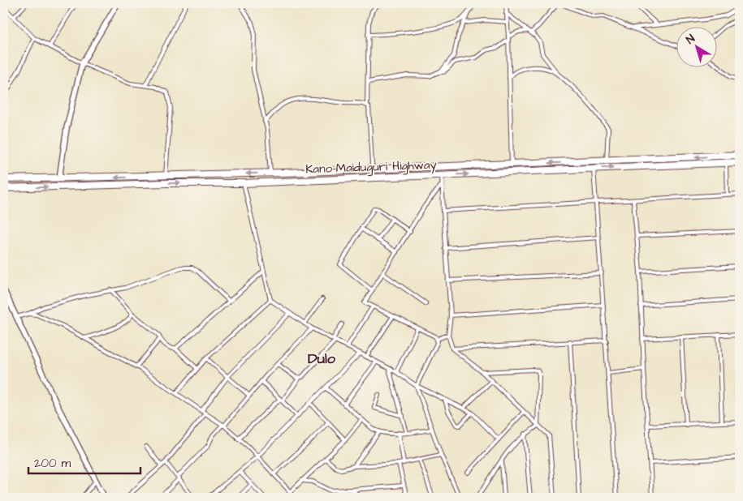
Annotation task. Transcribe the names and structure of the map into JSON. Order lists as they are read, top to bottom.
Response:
{
  "streets": {
    "highway": ["Kano-Maiduguri Highway"]
  },
  "districts": ["Dulo"],
  "scale_bar": "200 m",
  "north": "top left"
}
